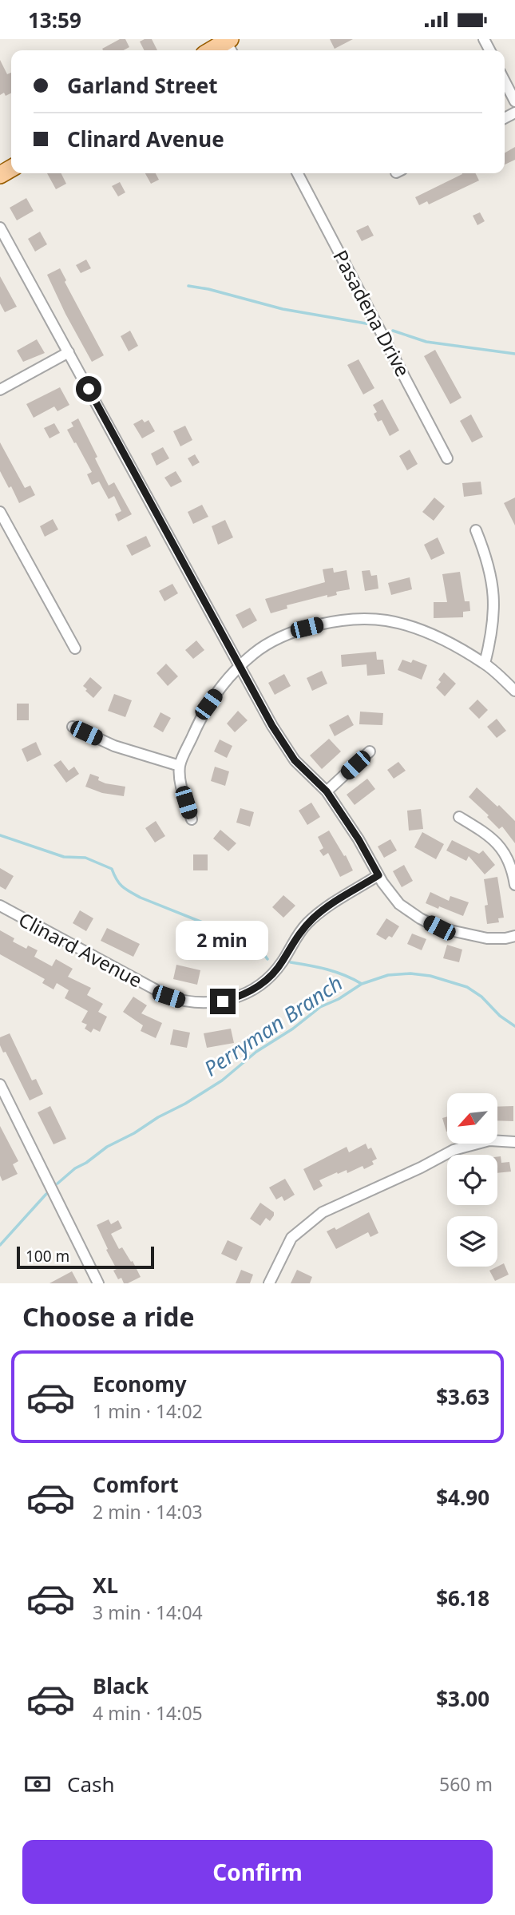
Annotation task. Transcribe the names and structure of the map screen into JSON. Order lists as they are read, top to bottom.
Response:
{
  "streets": {
    "street": ["Pasadena Drive", "Clinard Avenue"]
  },
  "water": ["Perryman Branch"],
  "scale_bar": "100 m",
  "north": "bottom left",
  "page": {
    "status": "13:59",
    "banner": ["Garland Street", "Clinard Avenue"],
    "bubble": "2 min",
    "scale": "100 m",
    "heading": "Choose a ride",
    "list": [
      {
        "name": "Economy",
        "note": "1 min · 14:02",
        "value": "$3.63"
      },
      {
        "name": "Comfort",
        "note": "2 min · 14:03",
        "value": "$4.90"
      },
      {
        "name": "XL",
        "note": "3 min · 14:04",
        "value": "$6.18"
      },
      {
        "name": "Black",
        "note": "4 min · 14:05",
        "value": "$3.00"
      }
    ],
    "pay": ["Cash", "560 m"],
    "buttons": "Confirm"
  }
}
